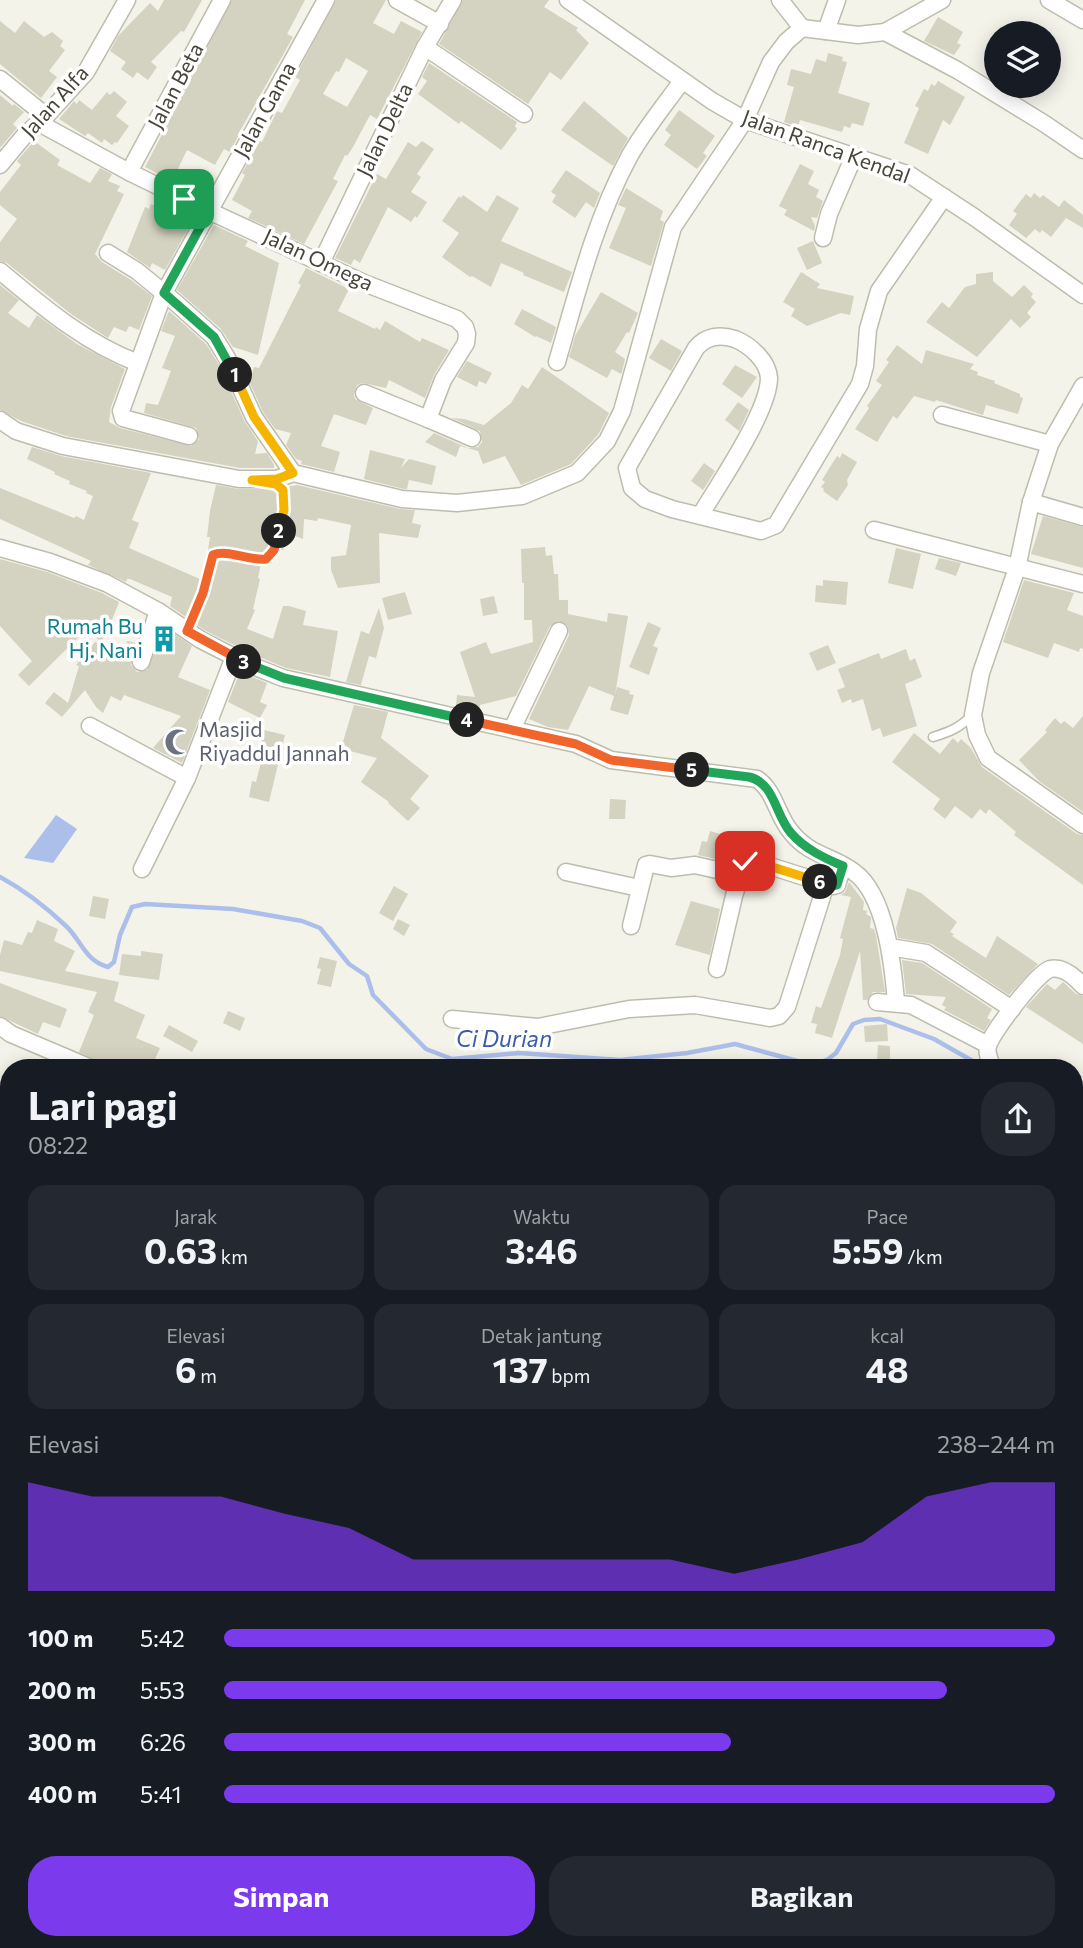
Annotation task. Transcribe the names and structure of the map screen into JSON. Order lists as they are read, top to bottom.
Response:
{
  "streets": {
    "street": [
      "Jalan Beta",
      "Jalan Alfa",
      "Jalan Gama",
      "Jalan Delta",
      "Jalan Ranca Kendal",
      "Jalan Omega"
    ]
  },
  "crossings": [
    ["Jalan Beta", "Jalan Omega"],
    ["Jalan Alfa", "Jalan Omega"],
    ["Jalan Gama", "Jalan Omega"],
    ["Jalan Delta", "Jalan Omega"]
  ],
  "water": ["Ci Durian"],
  "places": {
    "building": ["Rumah Bu Hj. Nani"],
    "mosque": ["Masjid Riyaddul Jannah"]
  },
  "page": {
    "pins": [
      "1",
      "2",
      "3",
      "4",
      "5",
      "6"
    ],
    "heading": ["Lari pagi", "08:22"],
    "stats": [
      ["Jarak", "0.63 km"],
      ["Waktu", "3:46"],
      ["Pace", "5:59 /km"],
      ["Elevasi", "6 m"],
      ["Detak jantung", "137 bpm"],
      ["kcal", "48"]
    ],
    "chart": ["Elevasi", "238–244 m"],
    "list": [
      {
        "name": "100 m",
        "note": "5:42"
      },
      {
        "name": "200 m",
        "note": "5:53"
      },
      {
        "name": "300 m",
        "note": "6:26"
      },
      {
        "name": "400 m",
        "note": "5:41"
      }
    ],
    "buttons": ["Simpan", "Bagikan"]
  }
}
